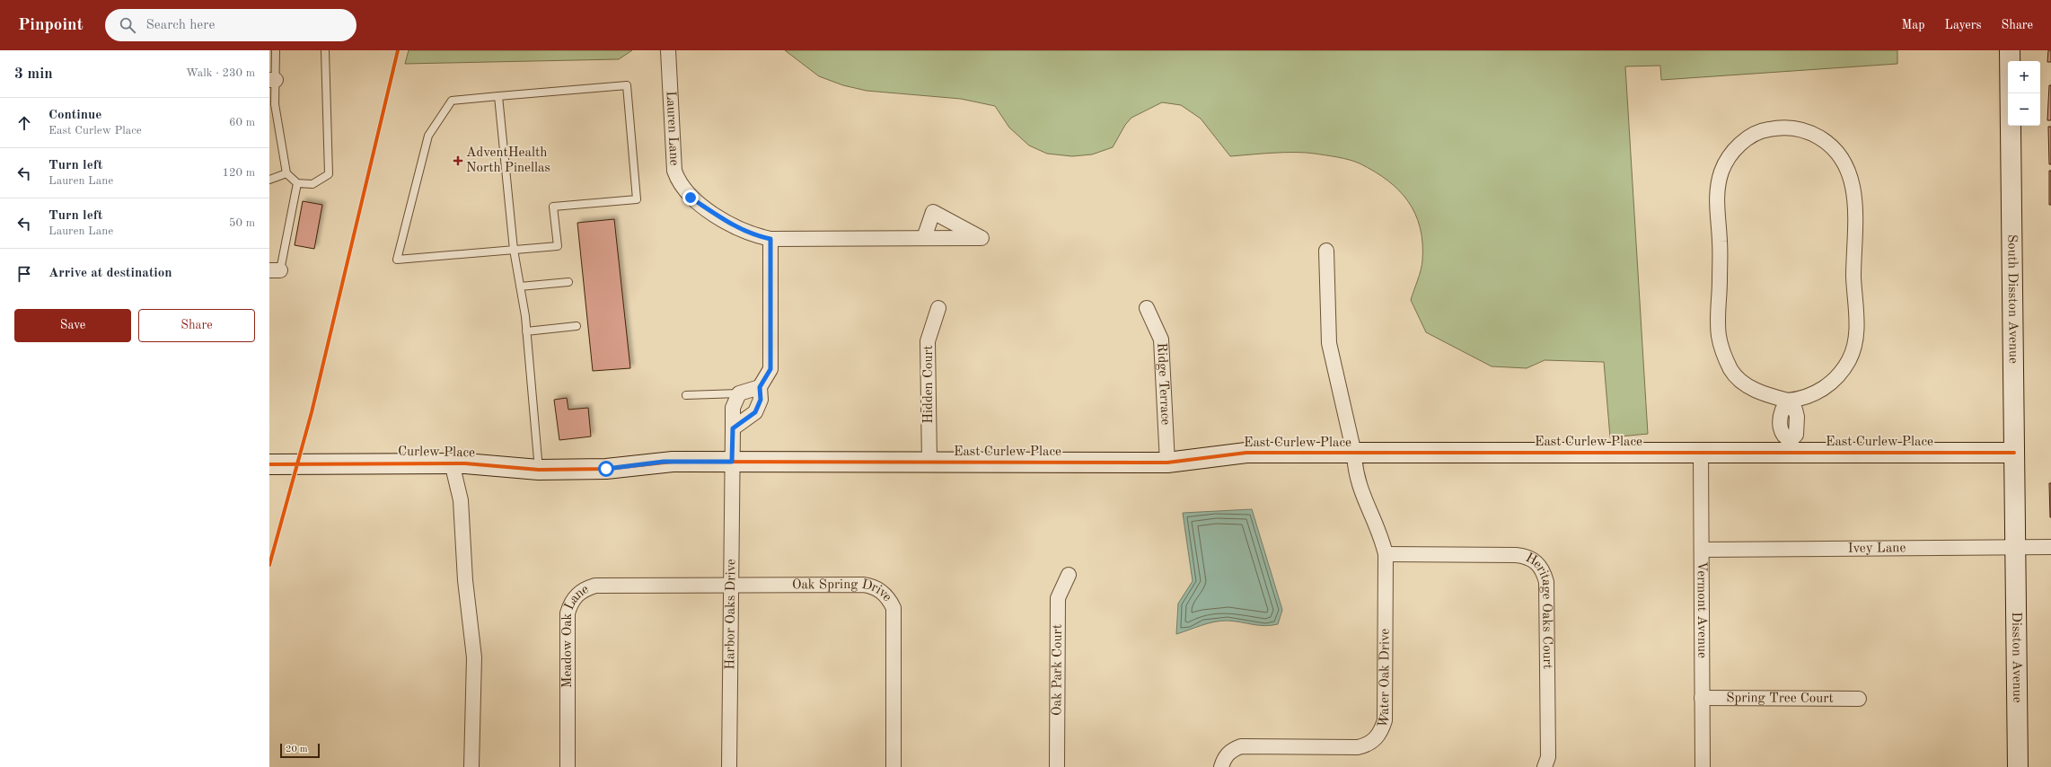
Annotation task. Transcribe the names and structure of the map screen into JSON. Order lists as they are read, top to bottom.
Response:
{
  "streets": {
    "street": [
      "Lauren Lane",
      "South Disston Avenue",
      "Ridge Terrace",
      "Hidden Court",
      "East Curlew Place",
      "Curlew Place",
      "Ivey Lane",
      "Oak Spring Drive",
      "Vermont Avenue",
      "Harbor Oaks Drive",
      "Heritage Oaks Court",
      "Meadow Oak Lane",
      "Disston Avenue",
      "Oak Park Court",
      "Water Oak Drive",
      "Spring Tree Court"
    ]
  },
  "crossings": [
    ["South Disston Avenue", "East Curlew Place"],
    ["South Disston Avenue", "Ivey Lane"],
    ["South Disston Avenue", "Disston Avenue"],
    ["Ridge Terrace", "East Curlew Place"],
    ["Hidden Court", "East Curlew Place"],
    ["East Curlew Place", "Curlew Place"],
    ["East Curlew Place", "Vermont Avenue"],
    ["East Curlew Place", "Harbor Oaks Drive"],
    ["East Curlew Place", "Water Oak Drive"],
    ["Ivey Lane", "Vermont Avenue"],
    ["Ivey Lane", "Disston Avenue"],
    ["Oak Spring Drive", "Harbor Oaks Drive"],
    ["Oak Spring Drive", "Meadow Oak Lane"],
    ["Vermont Avenue", "Spring Tree Court"],
    ["Harbor Oaks Drive", "Meadow Oak Lane"],
    ["Heritage Oaks Court", "Water Oak Drive"]
  ],
  "places": {
    "health": ["AdventHealth North Pinellas"]
  },
  "scale_bar": "20 m",
  "page": {
    "header": "Pinpoint",
    "search": "Search here",
    "nav": ["Map", "Layers", "Share"],
    "heading": ["3 min", "Walk · 230 m"],
    "map_buttons": ["+", "−"],
    "list": [
      ["Continue", "East Curlew Place", "60 m"],
      ["Turn left", "Lauren Lane", "120 m"],
      ["Turn left", "Lauren Lane", "50 m"],
      "Arrive at destination"
    ],
    "buttons": ["Save", "Share"],
    "scale": "20 m"
  }
}
